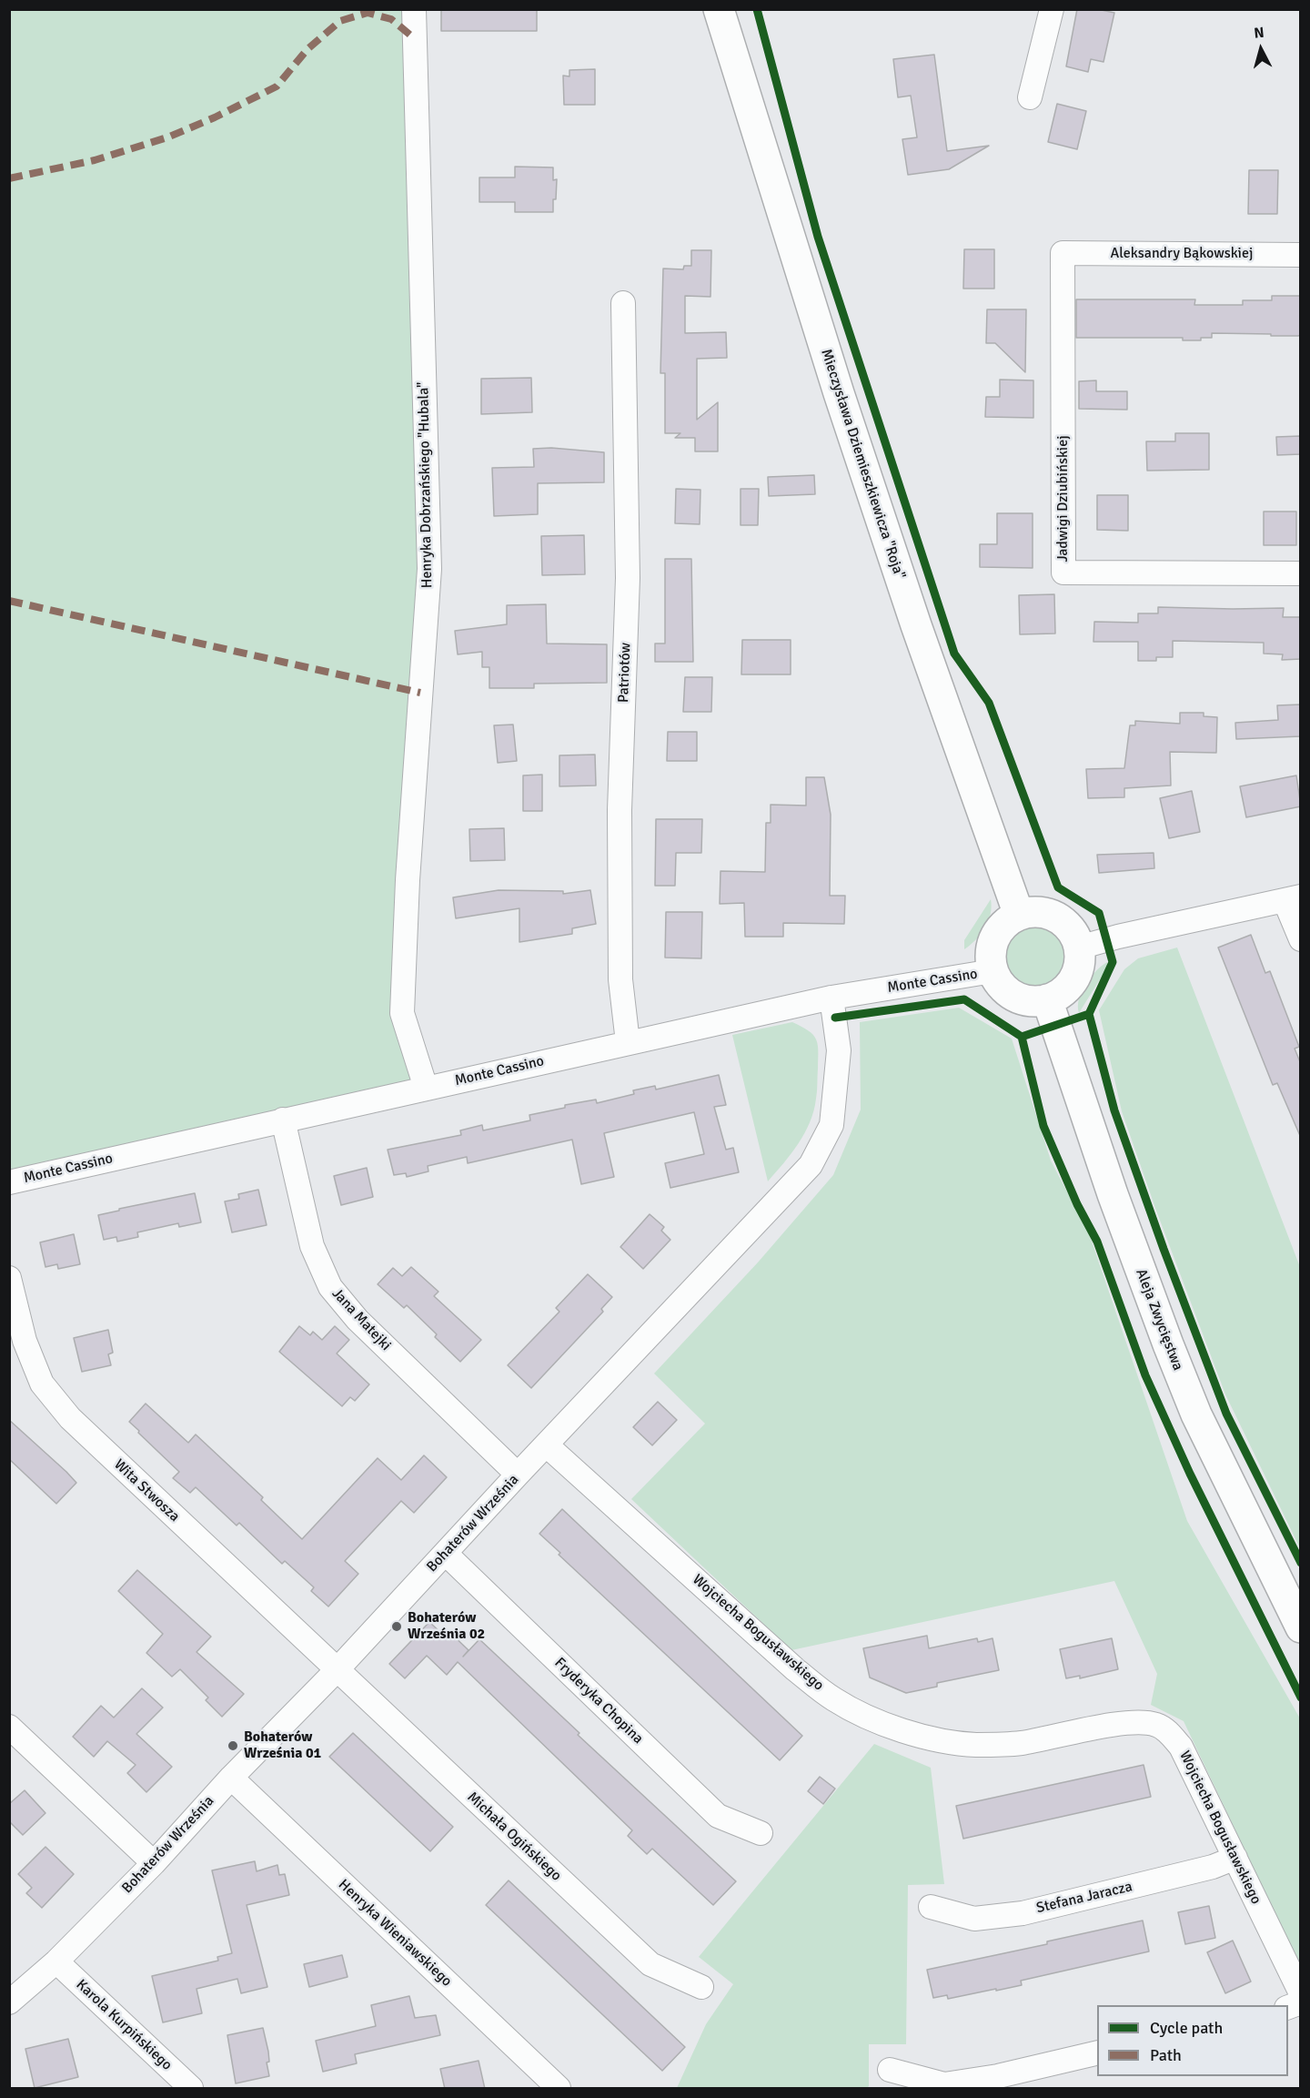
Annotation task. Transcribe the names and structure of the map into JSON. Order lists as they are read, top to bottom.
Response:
{
  "streets": {
    "main road": ["Mieczysława Dziemieszkiewicza \"Roja\"", "Aleja Zwycięstwa"],
    "street": [
      "Aleksandry Bąkowskiej",
      "Henryka Dobrzańskiego \"Hubala\"",
      "Jadwigi Dziubińskiej",
      "Patriotów",
      "Monte Cassino",
      "Jana Matejki",
      "Wita Stwosza",
      "Bohaterów Września",
      "Wojciecha Bogusławskiego",
      "Fryderyka Chopina",
      "Michała Ogińskiego",
      "Stefana Jaracza",
      "Henryka Wieniawskiego",
      "Karola Kurpińskiego"
    ]
  },
  "crossings": [
    ["Aleksandry Bąkowskiej", "Jadwigi Dziubińskiej"],
    ["Mieczysława Dziemieszkiewicza \"Roja\"", "Monte Cassino"],
    ["Mieczysława Dziemieszkiewicza \"Roja\"", "Aleja Zwycięstwa"],
    ["Henryka Dobrzańskiego \"Hubala\"", "Monte Cassino"],
    ["Patriotów", "Monte Cassino"],
    ["Monte Cassino", "Jana Matejki"],
    ["Monte Cassino", "Aleja Zwycięstwa"],
    ["Monte Cassino", "Bohaterów Września"],
    ["Jana Matejki", "Bohaterów Września"],
    ["Wita Stwosza", "Bohaterów Września"],
    ["Wita Stwosza", "Michała Ogińskiego"],
    ["Bohaterów Września", "Wojciecha Bogusławskiego"],
    ["Bohaterów Września", "Fryderyka Chopina"],
    ["Bohaterów Września", "Michała Ogińskiego"],
    ["Bohaterów Września", "Henryka Wieniawskiego"],
    ["Bohaterów Września", "Karola Kurpińskiego"],
    ["Wojciecha Bogusławskiego", "Stefana Jaracza"]
  ],
  "places": ["Bohaterów Września 02", "Bohaterów Września 01"],
  "legend": ["Cycle path", "Path"],
  "north": "top"
}
